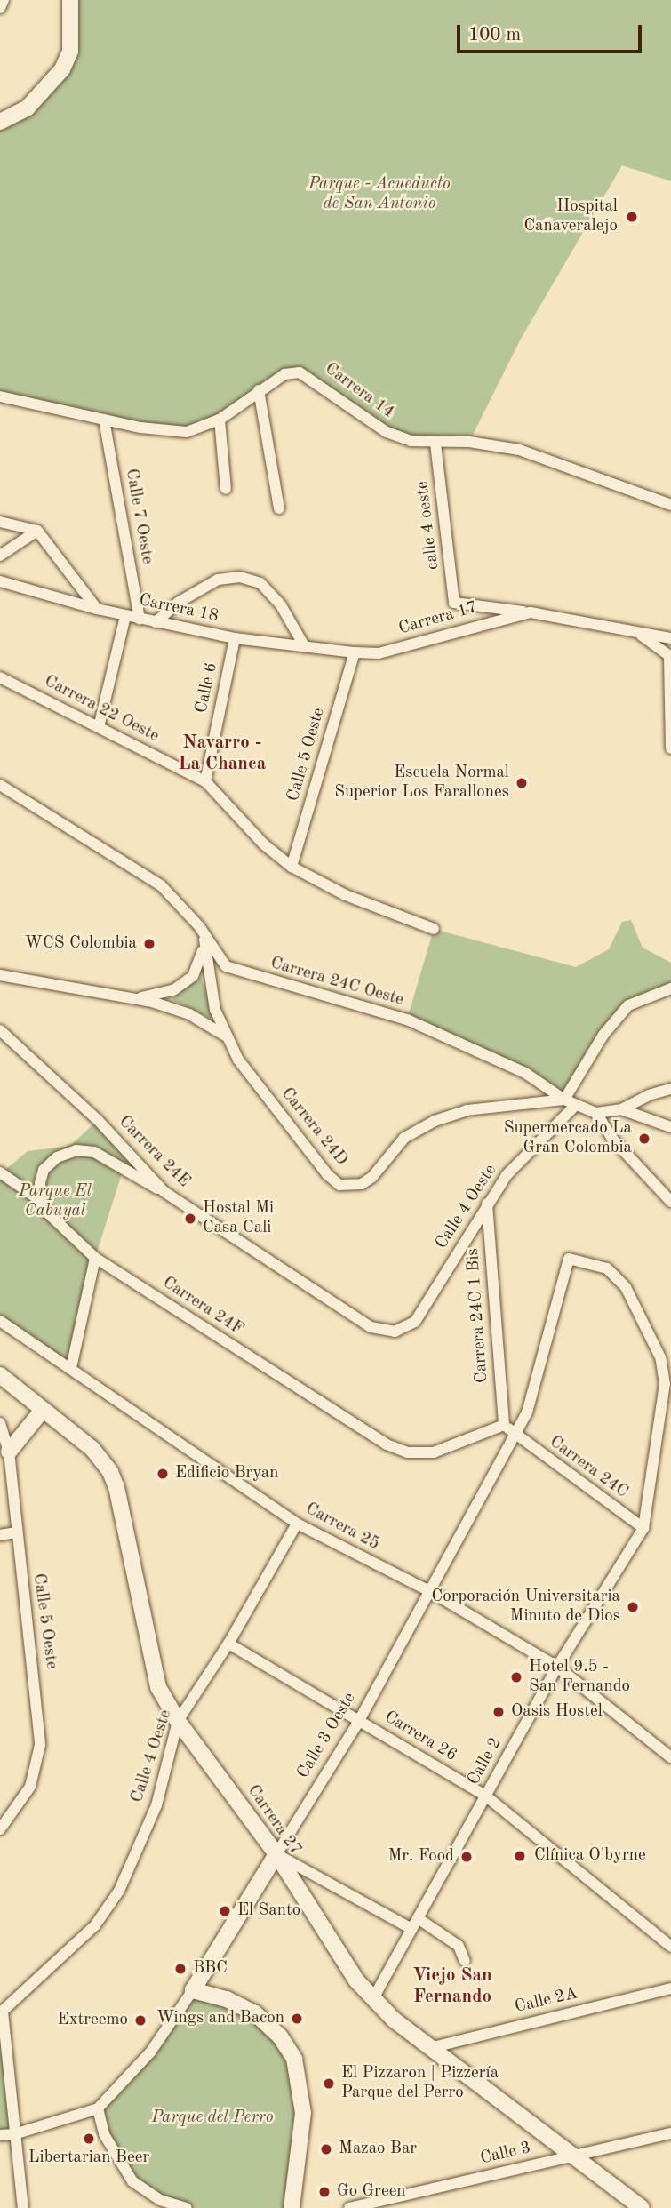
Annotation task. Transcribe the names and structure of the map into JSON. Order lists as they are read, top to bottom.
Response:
{
  "streets": {
    "street": [
      "Carrera 14",
      "Calle 7 Oeste",
      "calle 4 oeste",
      "Carrera 18",
      "Carrera 17",
      "Calle 6",
      "Carrera 22 Oeste",
      "Calle 5 Oeste",
      "Carrera 24C Oeste",
      "Carrera 24D",
      "Carrera 24E",
      "Calle 4 Oeste",
      "Carrera 24F",
      "Carrera 24C 1 Bis",
      "Carrera 24C",
      "Carrera 25",
      "Calle 3 Oeste",
      "Carrera 26",
      "Calle 2",
      "Carrera 27",
      "Calle 2A",
      "Calle 3"
    ]
  },
  "crossings": [
    ["Carrera 14", "Calle 7 Oeste"],
    ["Carrera 14", "calle 4 oeste"],
    ["Calle 7 Oeste", "Carrera 18"],
    ["calle 4 oeste", "Carrera 17"],
    ["Carrera 18", "Carrera 17"],
    ["Carrera 18", "Calle 6"],
    ["Carrera 18", "Calle 5 Oeste"],
    ["Carrera 17", "Calle 5 Oeste"],
    ["Calle 6", "Carrera 22 Oeste"],
    ["Carrera 22 Oeste", "Calle 5 Oeste"],
    ["Carrera 24C Oeste", "Carrera 24D"],
    ["Carrera 24C Oeste", "Calle 4 Oeste"],
    ["Carrera 24E", "Calle 4 Oeste"],
    ["Calle 4 Oeste", "Carrera 24C 1 Bis"],
    ["Calle 4 Oeste", "Carrera 25"],
    ["Calle 4 Oeste", "Carrera 26"],
    ["Calle 4 Oeste", "Carrera 27"],
    ["Carrera 24F", "Carrera 24C 1 Bis"],
    ["Carrera 24C", "Calle 3 Oeste"],
    ["Carrera 24C", "Calle 2"],
    ["Carrera 25", "Calle 3 Oeste"],
    ["Carrera 25", "Calle 2"],
    ["Calle 3 Oeste", "Carrera 26"],
    ["Calle 3 Oeste", "Calle 2"],
    ["Calle 3 Oeste", "Carrera 27"],
    ["Carrera 26", "Calle 2"],
    ["Calle 2", "Carrera 27"],
    ["Carrera 27", "Calle 2A"],
    ["Carrera 27", "Calle 3"]
  ],
  "districts": ["Navarro - La Chanca", "Viejo San Fernando"],
  "parks": ["Parque - Acueducto de San Antonio", "Parque El Cabuyal", "Parque del Perro"],
  "places": [
    "Hospital Cañaveralejo",
    "Escuela Normal Superior Los Farallones",
    "WCS Colombia",
    "Supermercado La Gran Colombia",
    "Hostal Mi Casa Cali",
    "Edificio Bryan",
    "Corporación Universitaria Minuto de Dios",
    "Hotel 9.5 - San Fernando",
    "Oasis Hostel",
    "Clínica O'byrne",
    "Mr. Food",
    "El Santo",
    "BBC",
    "Wings and Bacon",
    "Extreemo",
    "El Pizzaron | Pizzería Parque del Perro",
    "Libertarian Beer",
    "Mazao Bar",
    "Go Green"
  ],
  "scale_bar": "100 m"
}
